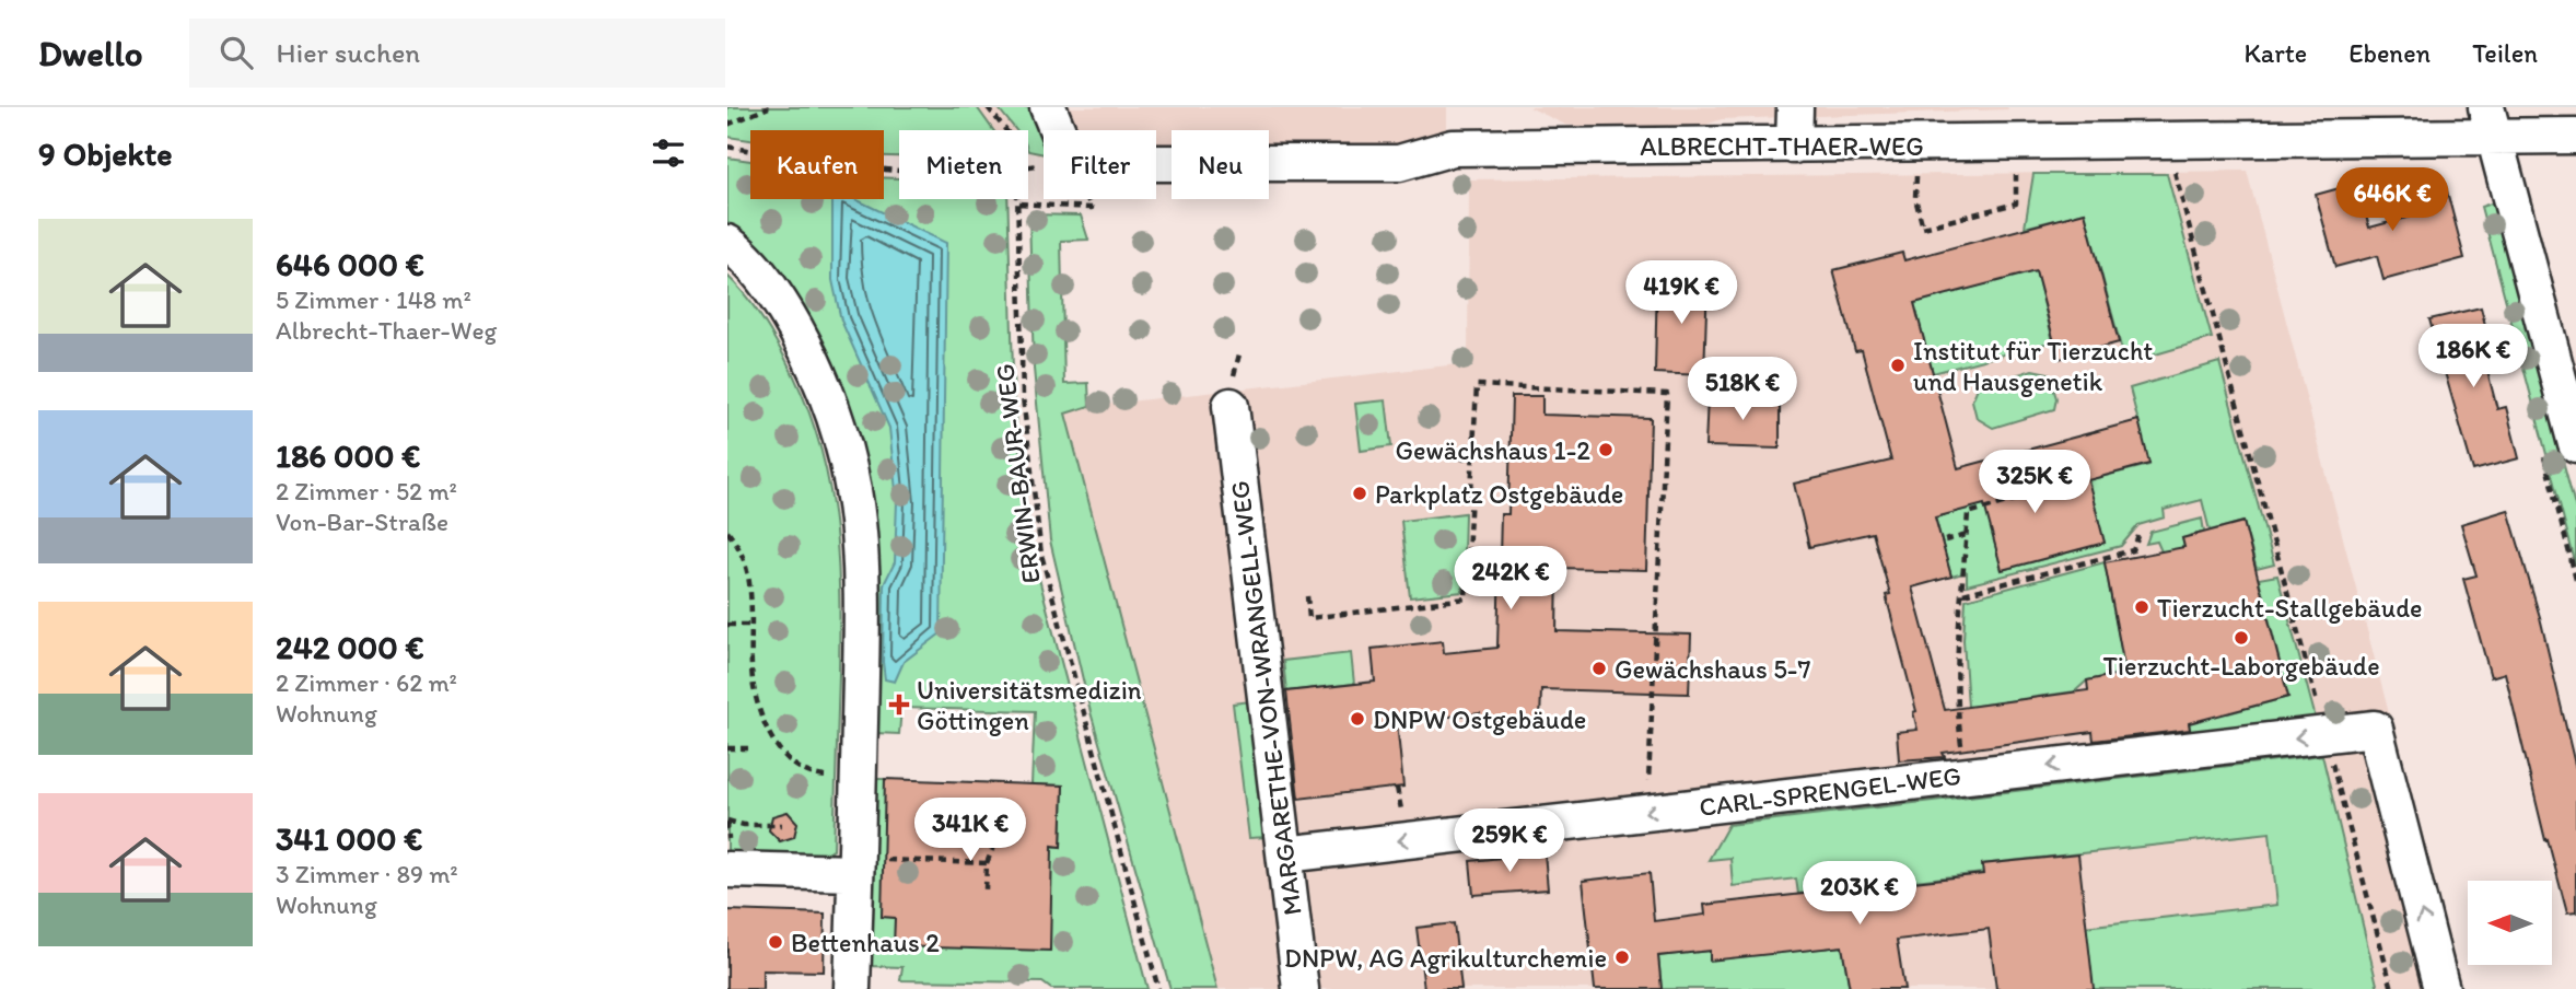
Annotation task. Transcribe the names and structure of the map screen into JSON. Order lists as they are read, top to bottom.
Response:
{
  "streets": {
    "street": ["ALBRECHT-THAER-WEG", "MARGARETHE-VON-WRANGELL-WEG", "CARL-SPRENGEL-WEG"],
    "path": ["ERWIN-BAUR-WEG"]
  },
  "crossings": [
    ["MARGARETHE-VON-WRANGELL-WEG", "CARL-SPRENGEL-WEG"]
  ],
  "one_way": ["CARL-SPRENGEL-WEG"],
  "places": {
    "other": [
      "Institut für Tierzucht und Hausgenetik",
      "Gewächshaus 1-2",
      "Parkplatz Ostgebäude",
      "Tierzucht-Stallgebäude",
      "Tierzucht-Laborgebäude",
      "Gewächshaus 5-7",
      "DNPW Ostgebäude",
      "Bettenhaus 2",
      "DNPW, AG Agrikulturchemie"
    ],
    "health": ["Universitätsmedizin Göttingen"]
  },
  "north": "left",
  "page": {
    "header": "Dwello",
    "search": "Hier suchen",
    "nav": ["Karte", "Ebenen", "Teilen"],
    "heading": "9 Objekte",
    "chip": [
      "Kaufen",
      "Mieten",
      "Filter",
      "Neu"
    ],
    "price": [
      "646K €",
      "419K €",
      "186K €",
      "518K €",
      "325K €",
      "242K €",
      "341K €",
      "259K €",
      "203K €"
    ],
    "list": [
      {
        "name": "646 000 €",
        "note": "5 Zimmer · 148 m² · Albrecht-Thaer-Weg"
      },
      {
        "name": "186 000 €",
        "note": "2 Zimmer · 52 m² · Von-Bar-Straße"
      },
      {
        "name": "242 000 €",
        "note": "2 Zimmer · 62 m² · Wohnung"
      },
      {
        "name": "341 000 €",
        "note": "3 Zimmer · 89 m² · Wohnung"
      }
    ]
  }
}
